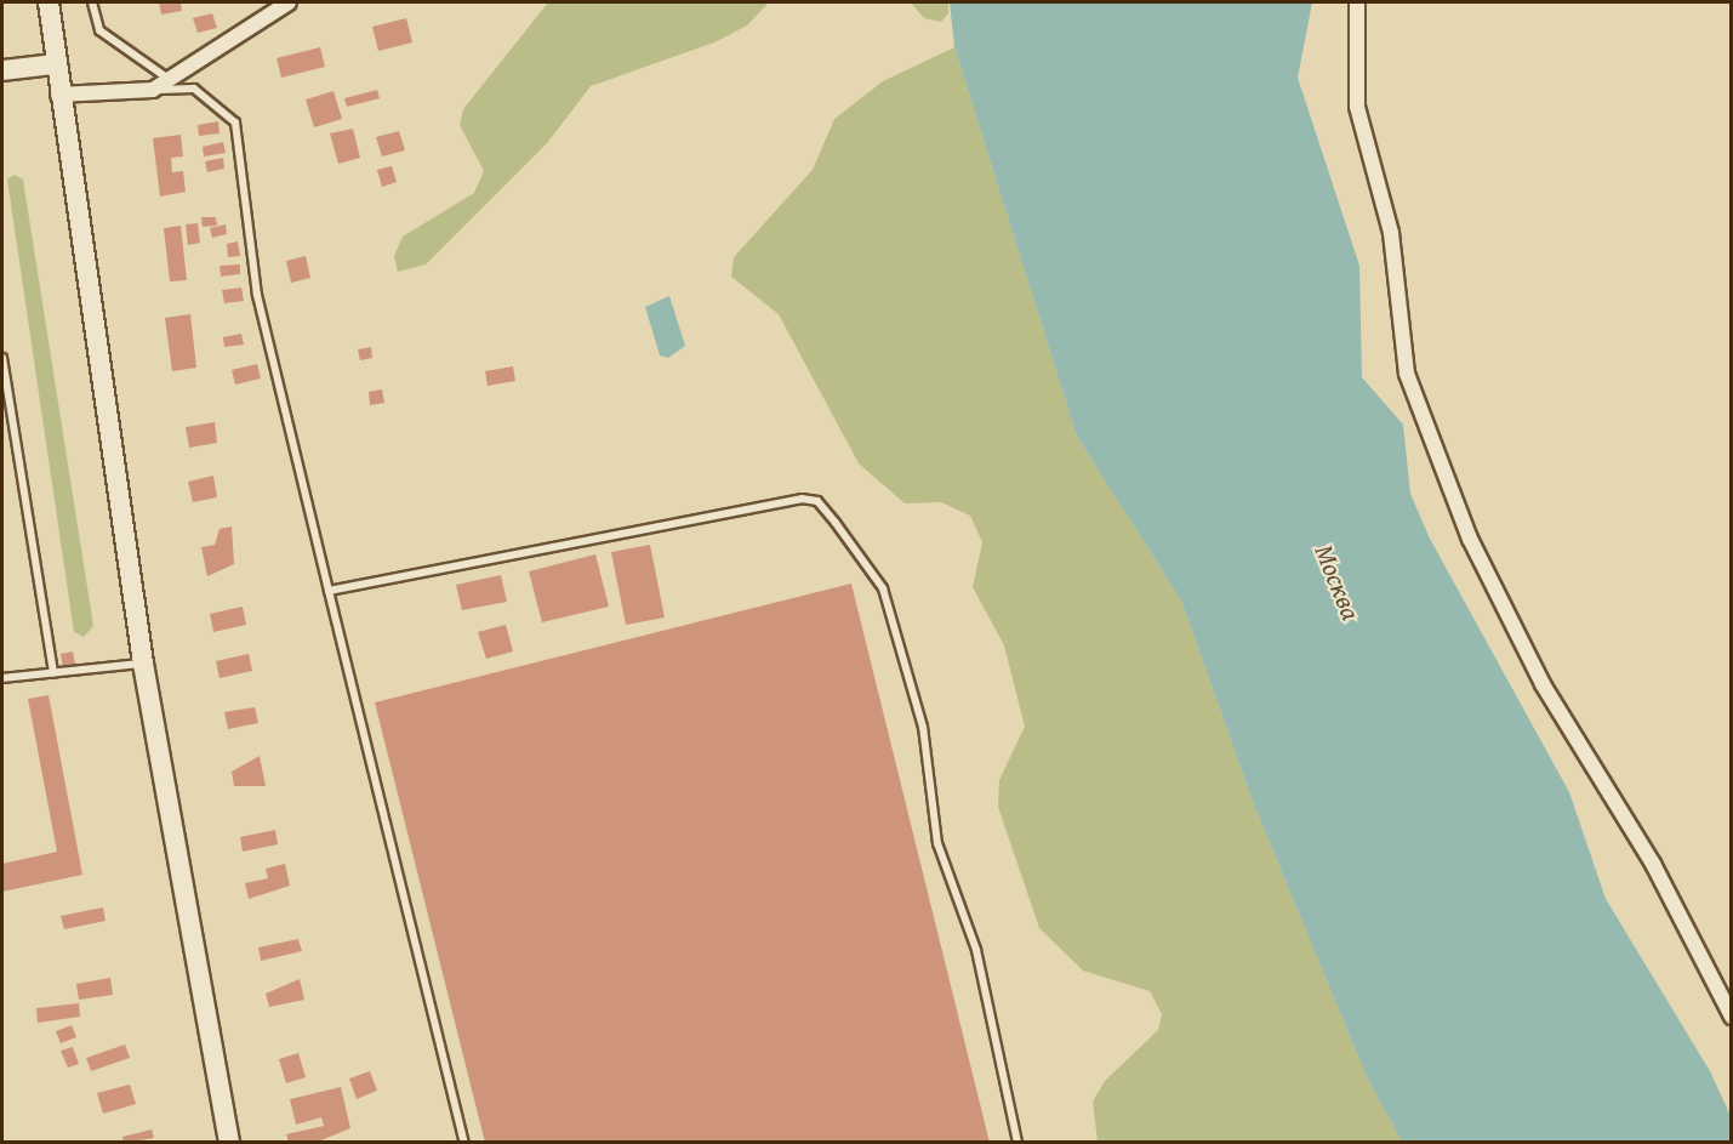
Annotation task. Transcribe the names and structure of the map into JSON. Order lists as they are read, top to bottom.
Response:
{
  "water": ["Москва"]
}
